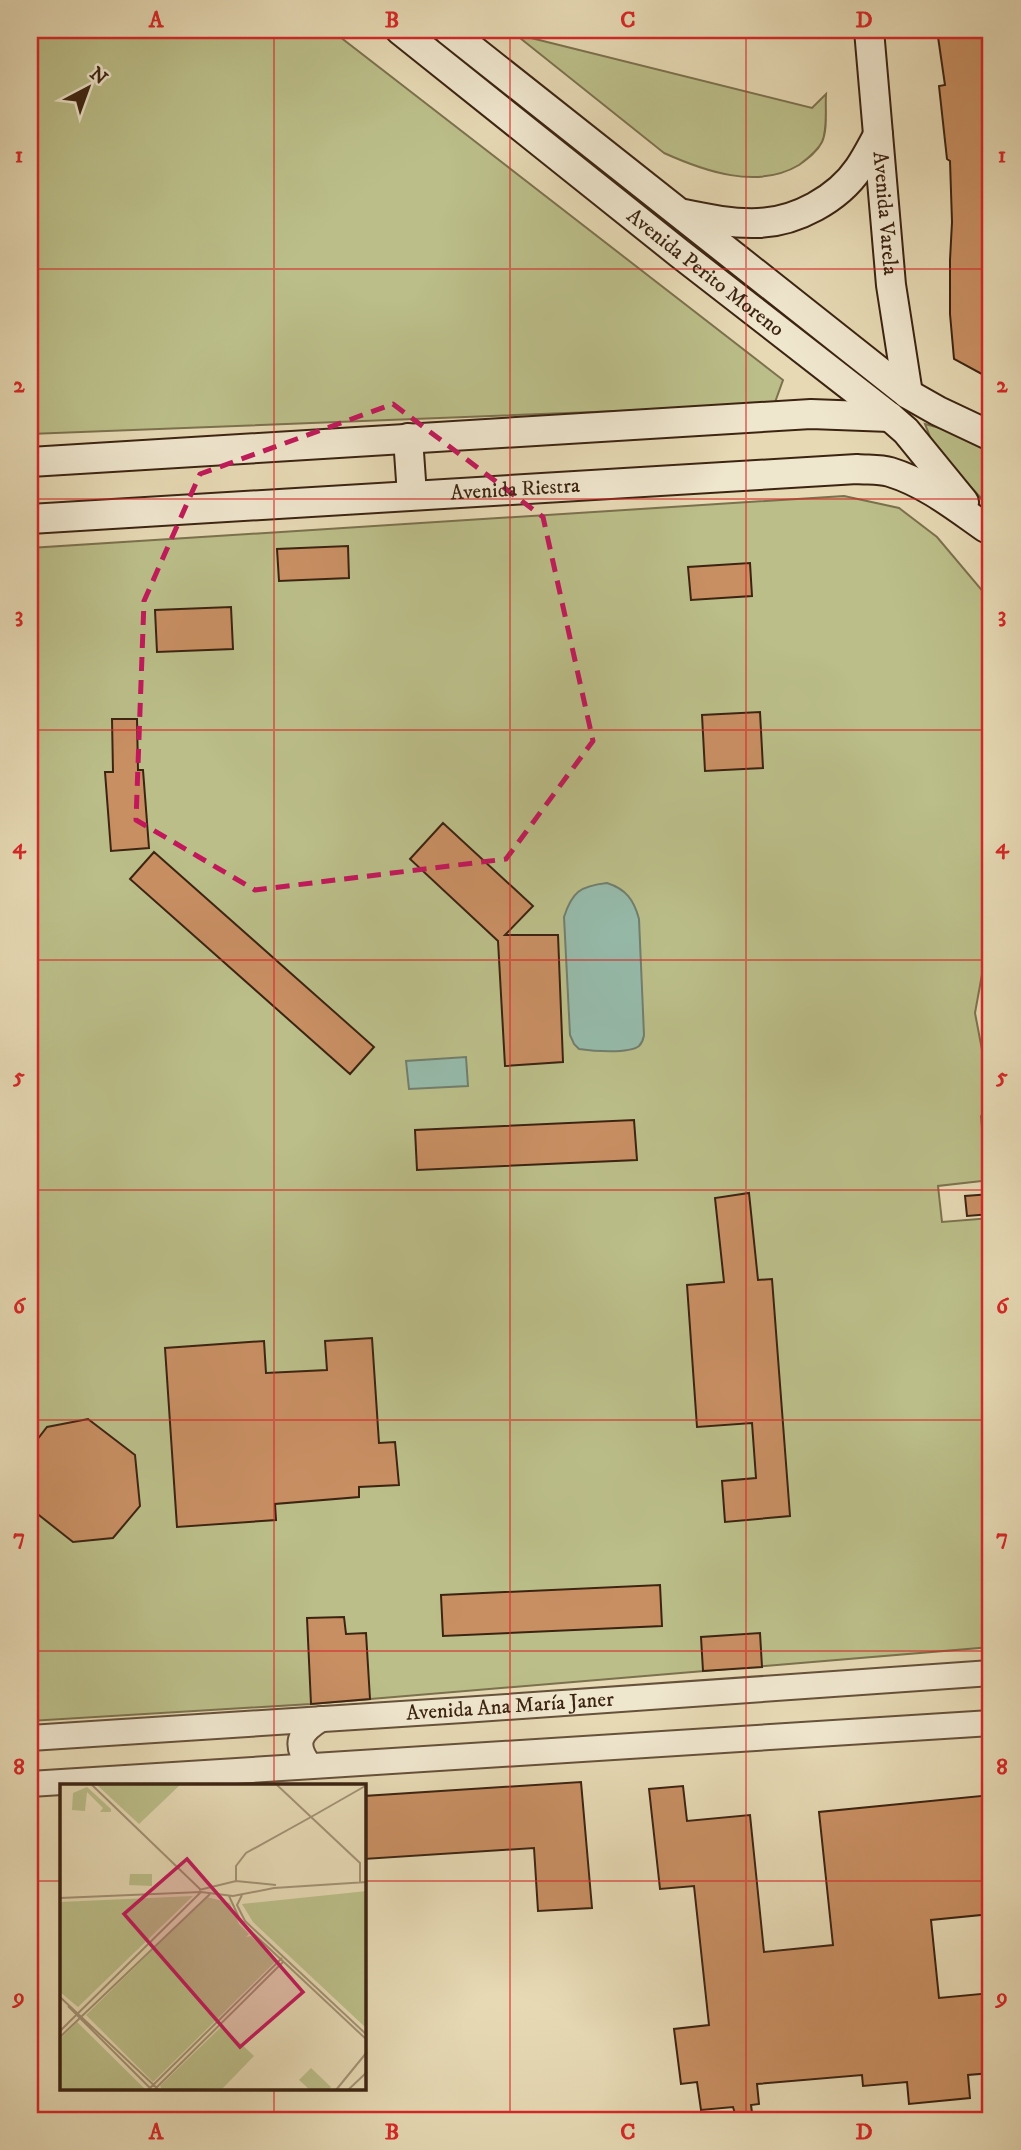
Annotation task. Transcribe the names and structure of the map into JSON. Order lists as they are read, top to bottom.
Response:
{
  "streets": {
    "main road": ["Avenida Varela", "Avenida Perito Moreno", "Avenida Riestra"],
    "street": ["Avenida Ana María Janer"]
  },
  "crossings": [
    ["Avenida Varela", "Avenida Perito Moreno"],
    ["Avenida Perito Moreno", "Avenida Riestra"]
  ],
  "north": "top right",
  "grid": {
    "columns": [
      "A",
      "B",
      "C",
      "D"
    ],
    "rows": [
      "1",
      "2",
      "3",
      "4",
      "5",
      "6",
      "7",
      "8",
      "9"
    ]
  }
}
